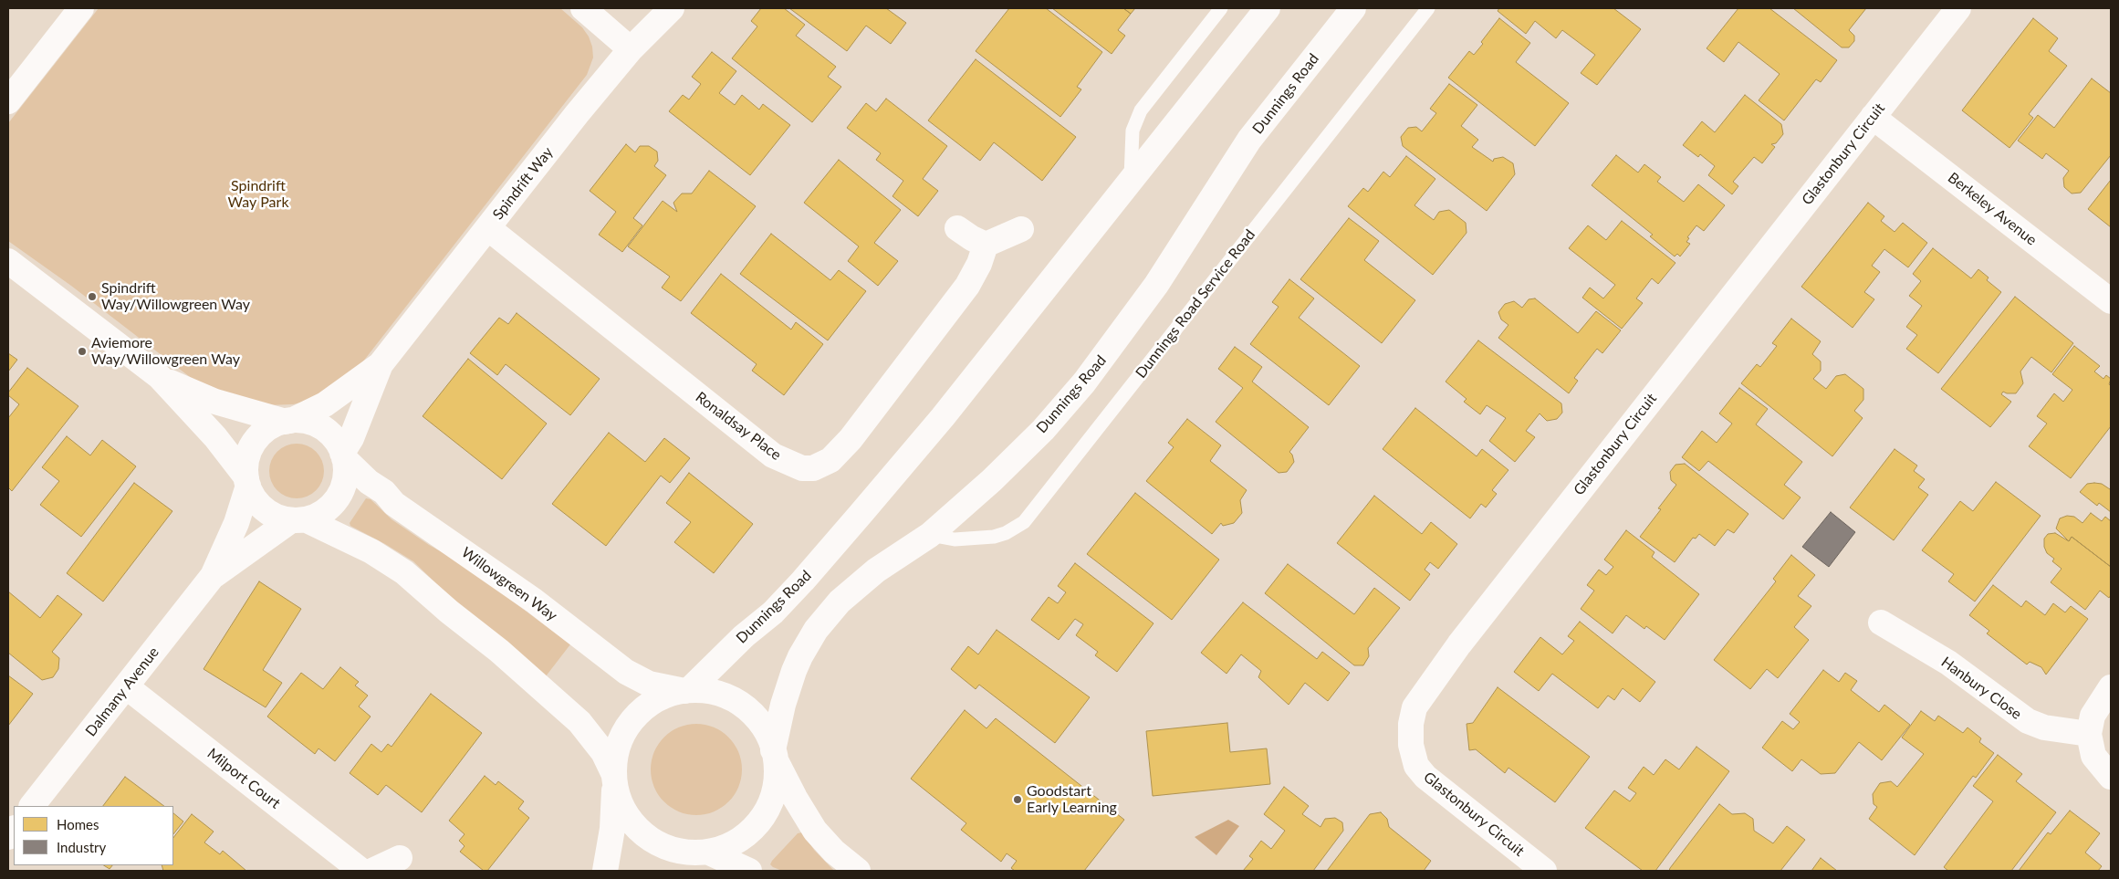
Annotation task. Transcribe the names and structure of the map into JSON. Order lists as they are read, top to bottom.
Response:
{
  "streets": {
    "street": [
      "Dunnings Road",
      "Glastonbury Circuit",
      "Spindrift Way",
      "Berkeley Avenue",
      "Ronaldsay Place",
      "Willowgreen Way",
      "Hanbury Close",
      "Dalmany Avenue",
      "Milport Court"
    ],
    "lane": ["Dunnings Road Service Road"]
  },
  "crossings": [
    ["Dunnings Road", "Dunnings Road Service Road"],
    ["Dunnings Road", "Willowgreen Way"],
    ["Glastonbury Circuit", "Berkeley Avenue"],
    ["Spindrift Way", "Ronaldsay Place"],
    ["Spindrift Way", "Willowgreen Way"],
    ["Spindrift Way", "Dalmany Avenue"],
    ["Willowgreen Way", "Dalmany Avenue"],
    ["Dalmany Avenue", "Milport Court"]
  ],
  "parks": ["Spindrift Way Park"],
  "places": ["Spindrift Way/Willowgreen Way", "Aviemore Way/Willowgreen Way", "Goodstart Early Learning"],
  "legend": ["Homes", "Industry"]
}
